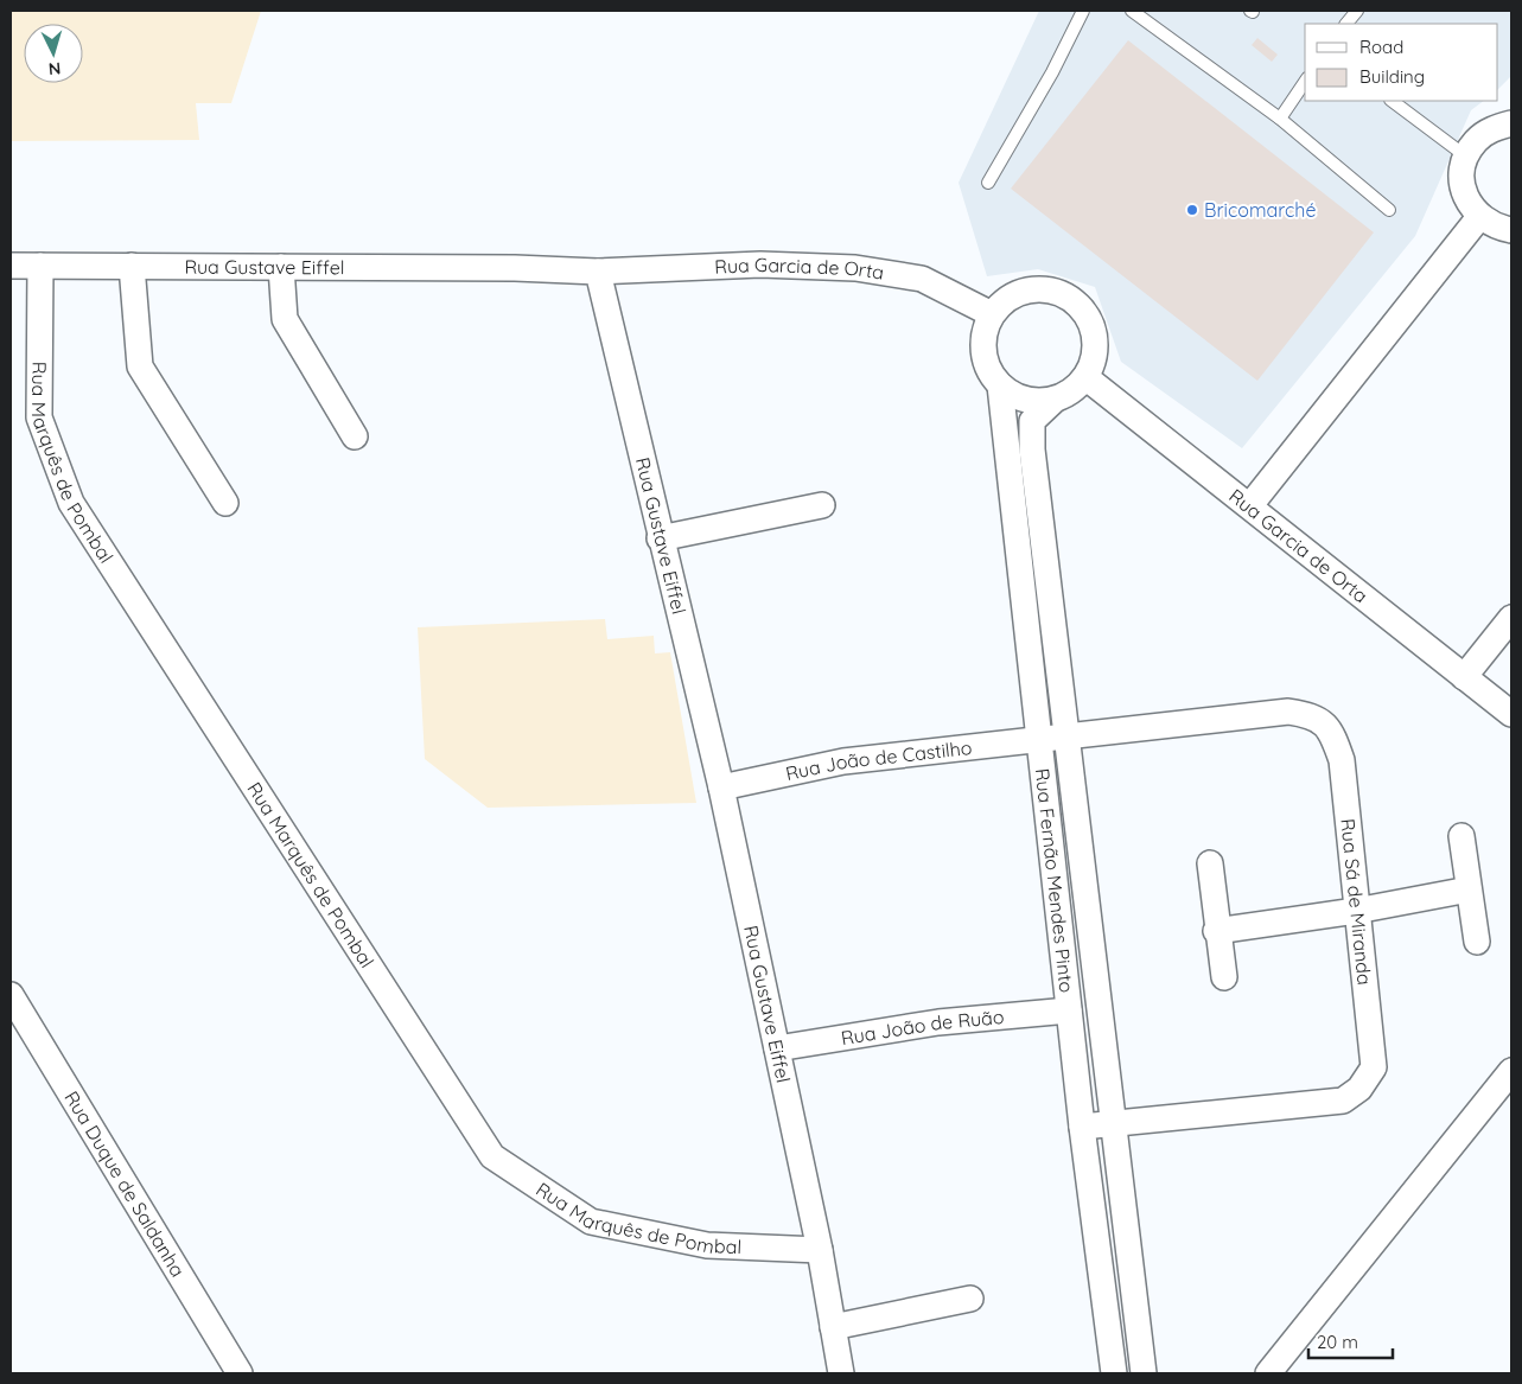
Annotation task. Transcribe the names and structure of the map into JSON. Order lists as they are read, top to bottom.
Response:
{
  "streets": {
    "street": [
      "Rua Gustave Eiffel",
      "Rua Garcia de Orta",
      "Rua Marquês de Pombal",
      "Rua João de Castilho",
      "Rua Fernão Mendes Pinto",
      "Rua Sá de Miranda",
      "Rua João de Ruão",
      "Rua Duque de Saldanha"
    ]
  },
  "crossings": [
    ["Rua Gustave Eiffel", "Rua Garcia de Orta"],
    ["Rua Gustave Eiffel", "Rua Marquês de Pombal"],
    ["Rua Gustave Eiffel", "Rua João de Castilho"],
    ["Rua Gustave Eiffel", "Rua João de Ruão"],
    ["Rua Garcia de Orta", "Rua Fernão Mendes Pinto"],
    ["Rua João de Castilho", "Rua Fernão Mendes Pinto"],
    ["Rua João de Castilho", "Rua Sá de Miranda"],
    ["Rua Fernão Mendes Pinto", "Rua Sá de Miranda"],
    ["Rua Fernão Mendes Pinto", "Rua João de Ruão"]
  ],
  "places": ["Bricomarché"],
  "legend": ["Road", "Building"],
  "scale_bar": "20 m",
  "north": "bottom"
}
